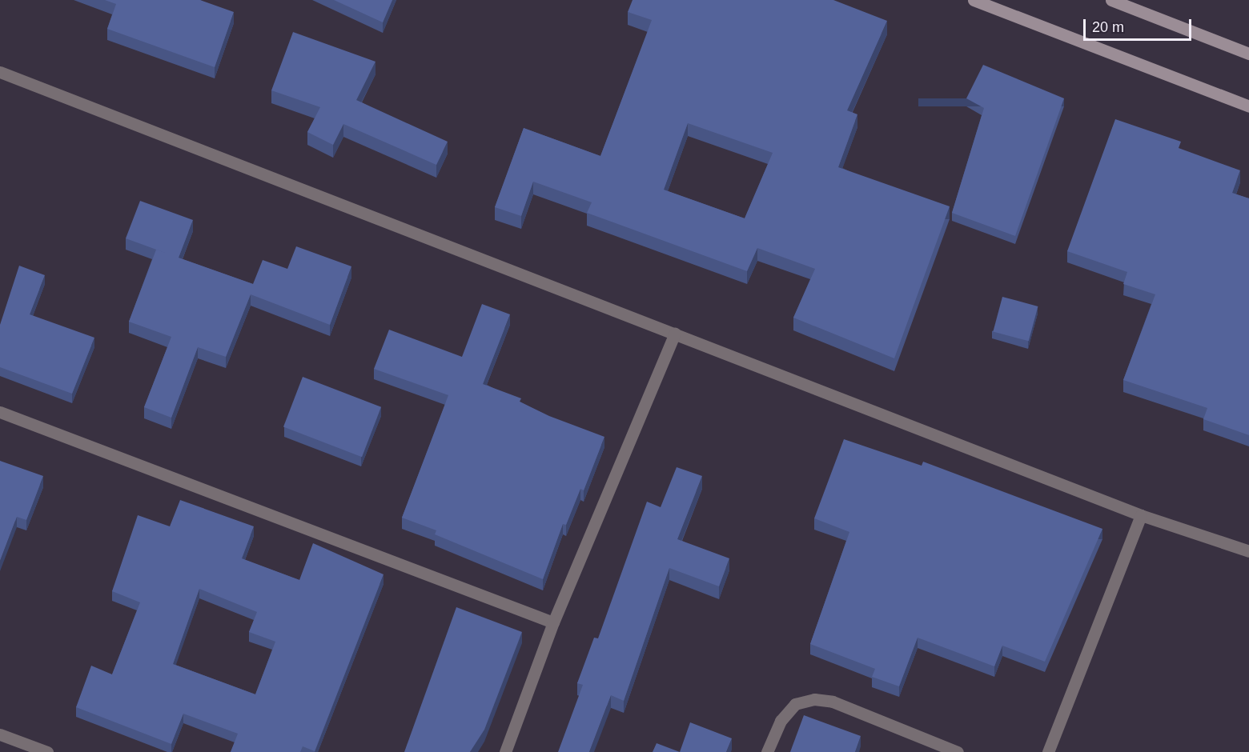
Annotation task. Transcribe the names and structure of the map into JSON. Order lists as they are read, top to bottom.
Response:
{
  "scale_bar": "20 m"
}
